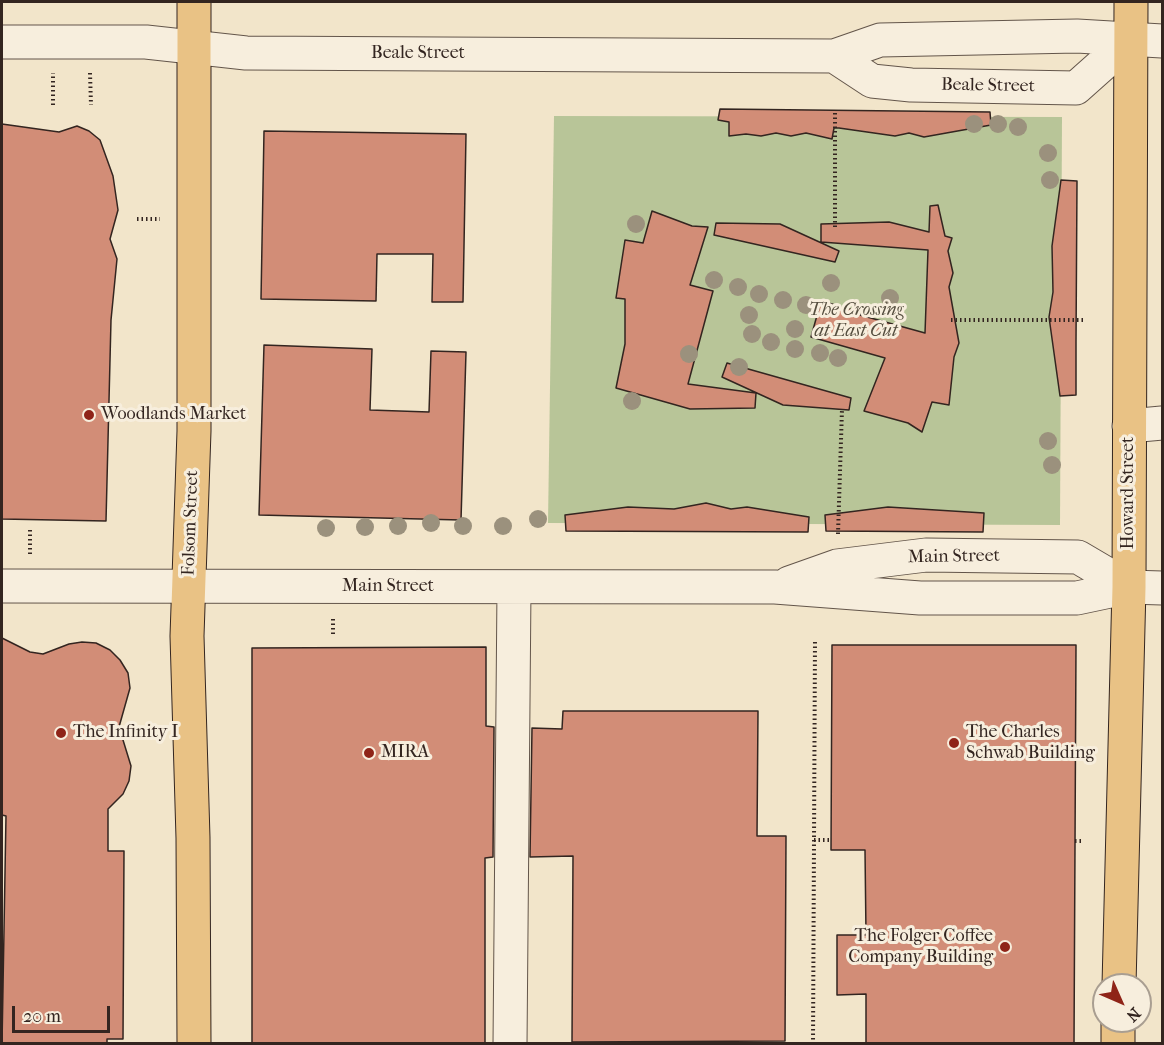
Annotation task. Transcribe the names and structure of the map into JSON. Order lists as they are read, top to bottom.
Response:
{
  "streets": {
    "main road": ["Howard Street", "Folsom Street"],
    "street": ["Beale Street", "Main Street"]
  },
  "crossings": [
    ["Beale Street", "Howard Street"],
    ["Beale Street", "Folsom Street"],
    ["Howard Street", "Main Street"],
    ["Folsom Street", "Main Street"]
  ],
  "parks": ["The Crossing at East Cut"],
  "places": [
    "Woodlands Market",
    "The Infinity I",
    "The Charles Schwab Building",
    "MIRA",
    "The Folger Coffee Company Building"
  ],
  "scale_bar": "20 m",
  "north": "bottom right"
}
